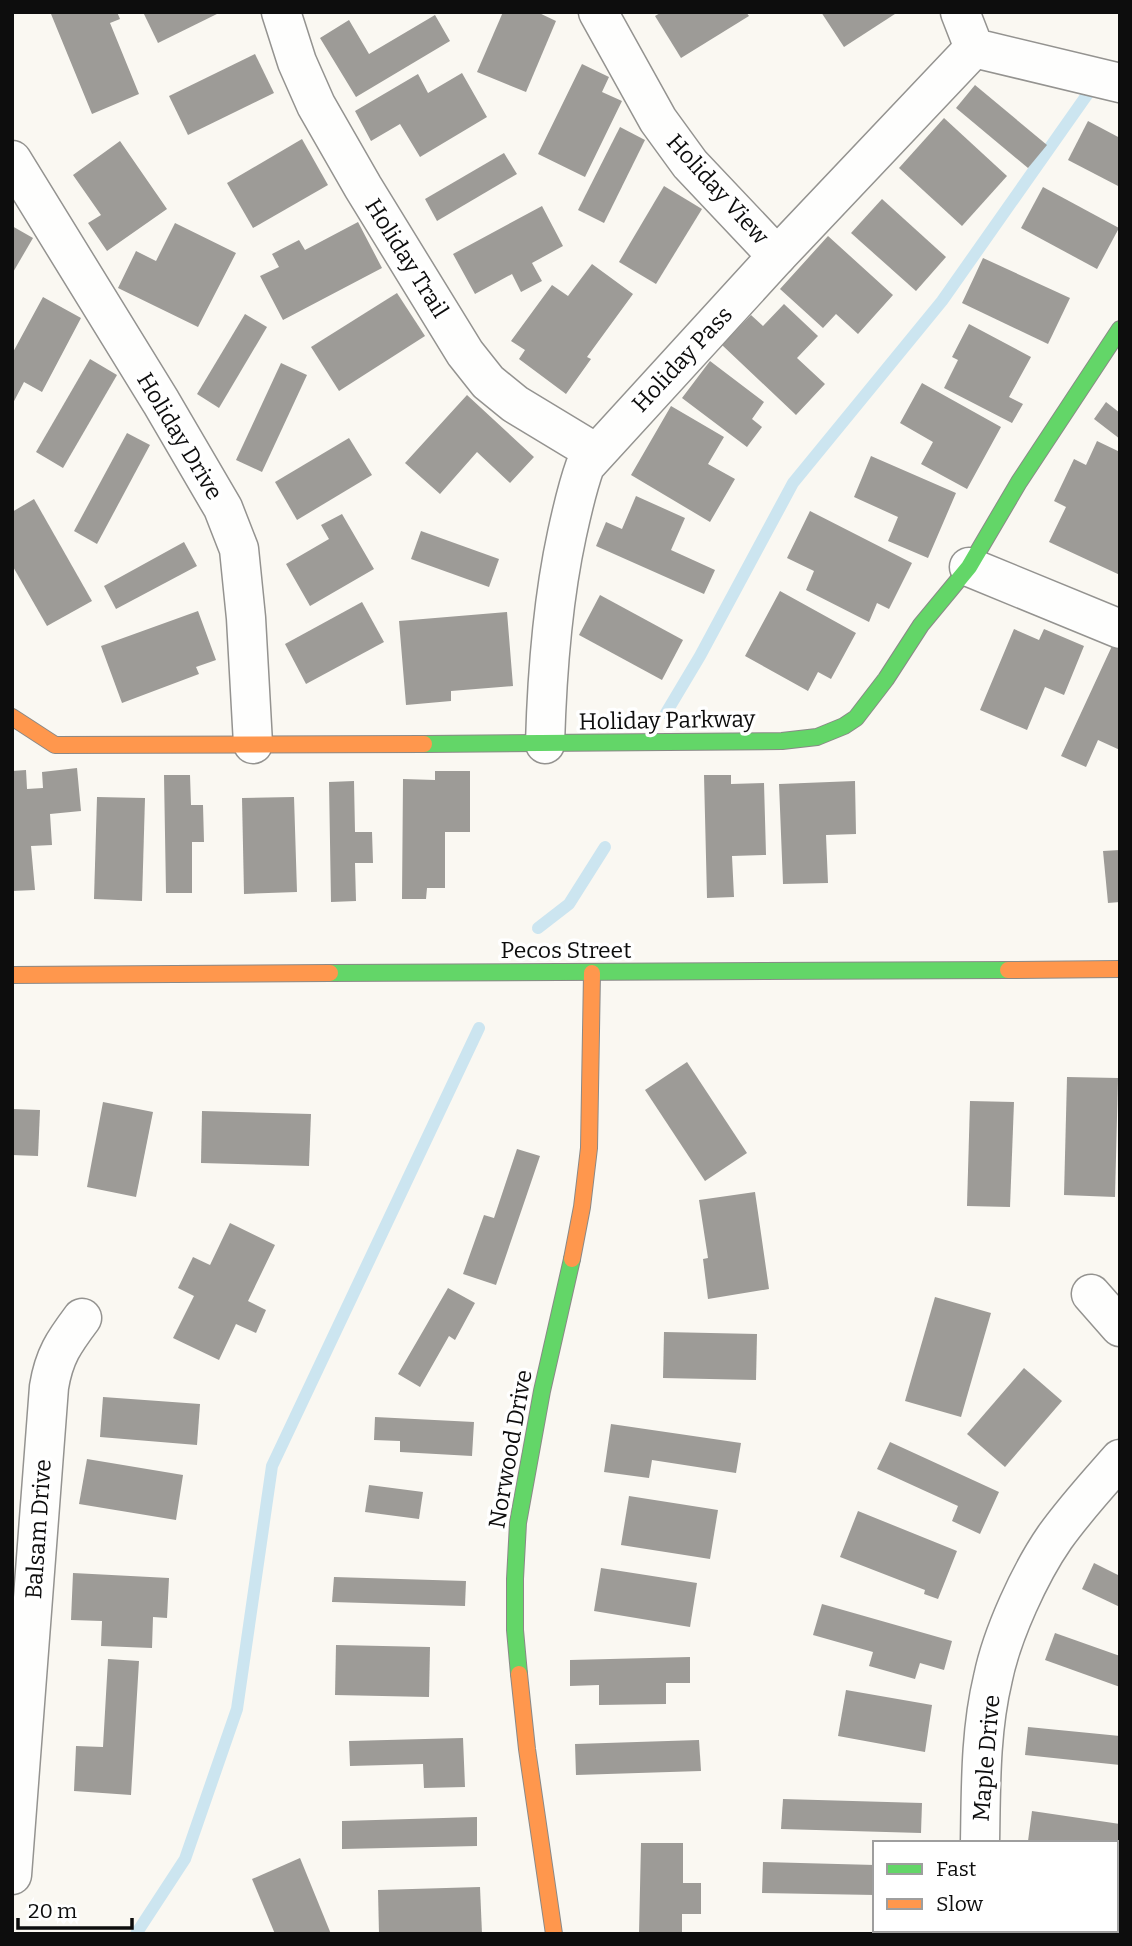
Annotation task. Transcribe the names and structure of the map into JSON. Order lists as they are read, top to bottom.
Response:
{
  "streets": {
    "street": [
      "Holiday View",
      "Holiday Trail",
      "Holiday Pass",
      "Holiday Drive",
      "Holiday Parkway",
      "Pecos Street",
      "Norwood Drive",
      "Balsam Drive",
      "Maple Drive"
    ]
  },
  "crossings": [
    ["Holiday View", "Holiday Pass"],
    ["Holiday Trail", "Holiday Pass"],
    ["Holiday Pass", "Holiday Parkway"],
    ["Holiday Drive", "Holiday Parkway"],
    ["Pecos Street", "Norwood Drive"]
  ],
  "legend": ["Fast", "Slow"],
  "scale_bar": "20 m"
}
